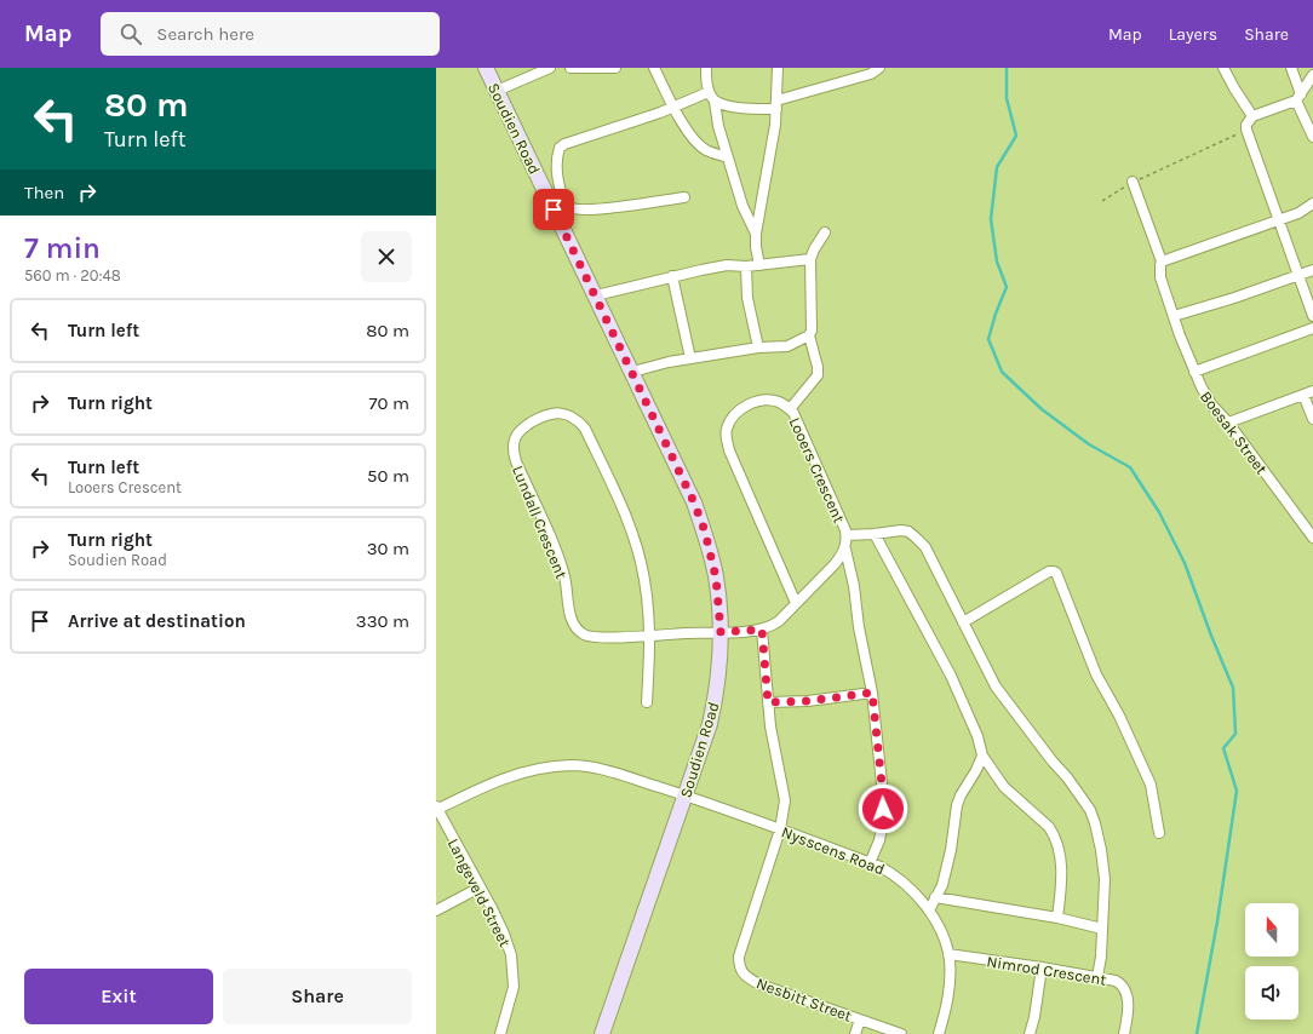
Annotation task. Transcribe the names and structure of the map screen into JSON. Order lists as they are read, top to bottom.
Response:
{
  "streets": {
    "street": [
      "Soudien Road",
      "Boesak Street",
      "Looers Crescent",
      "Lundall Crescent",
      "Nysscens Road",
      "Langeveld Street",
      "Nimrod Crescent",
      "Nesbitt Street"
    ]
  },
  "crossings": [
    ["Soudien Road", "Lundall Crescent"],
    ["Soudien Road", "Nysscens Road"],
    ["Nysscens Road", "Langeveld Street"],
    ["Nysscens Road", "Nimrod Crescent"],
    ["Nysscens Road", "Nesbitt Street"]
  ],
  "north": "top",
  "page": {
    "header": "Map",
    "search": "Search here",
    "nav": ["Map", "Layers", "Share"],
    "turn": ["80 m", "Turn left"],
    "then": "Then",
    "heading": ["7 min", "560 m · 20:48"],
    "list": [
      {
        "name": "Turn left",
        "value": "80 m"
      },
      {
        "name": "Turn right",
        "value": "70 m"
      },
      {
        "name": "Turn left",
        "note": "Looers Crescent",
        "value": "50 m"
      },
      {
        "name": "Turn right",
        "note": "Soudien Road",
        "value": "30 m"
      },
      {
        "name": "Arrive at destination",
        "value": "330 m"
      }
    ],
    "buttons": ["Exit", "Share"]
  }
}
